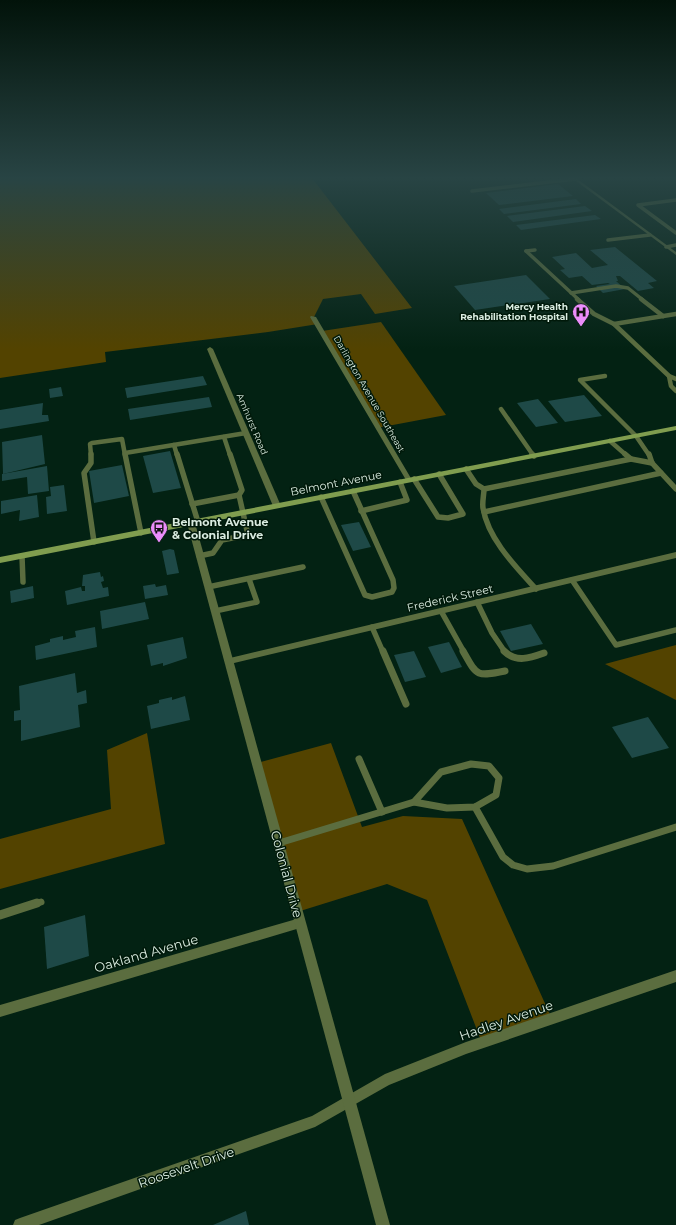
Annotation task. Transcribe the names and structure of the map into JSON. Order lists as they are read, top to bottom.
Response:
{
  "streets": {
    "main road": ["Belmont Avenue"],
    "street": [
      "Darlington Avenue Southeast",
      "Amhurst Road",
      "Frederick Street",
      "Colonial Drive",
      "Oakland Avenue",
      "Hadley Avenue",
      "Roosevelt Drive"
    ]
  },
  "crossings": [
    ["Darlington Avenue Southeast", "Belmont Avenue"],
    ["Amhurst Road", "Belmont Avenue"],
    ["Belmont Avenue", "Colonial Drive"],
    ["Frederick Street", "Colonial Drive"],
    ["Colonial Drive", "Oakland Avenue"],
    ["Colonial Drive", "Hadley Avenue"],
    ["Colonial Drive", "Roosevelt Drive"],
    ["Hadley Avenue", "Roosevelt Drive"]
  ],
  "places": {
    "hospital": ["Mercy Health Rehabilitation Hospital"],
    "bus stop": ["Belmont Avenue & Colonial Drive"]
  }
}
